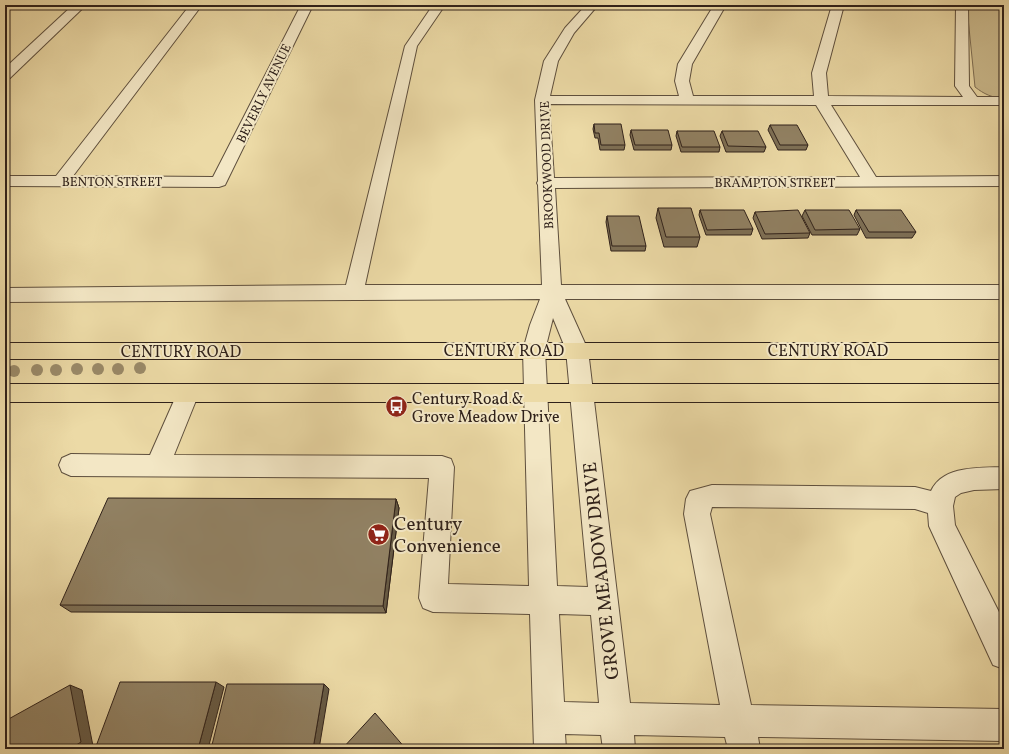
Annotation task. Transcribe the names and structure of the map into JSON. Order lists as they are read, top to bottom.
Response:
{
  "streets": {
    "main road": ["CENTURY ROAD"],
    "street": [
      "BEVERLY AVENUE",
      "BROOKWOOD DRIVE",
      "BENTON STREET",
      "BRAMPTON STREET",
      "GROVE MEADOW DRIVE"
    ]
  },
  "crossings": [
    ["BEVERLY AVENUE", "BENTON STREET"],
    ["BROOKWOOD DRIVE", "BRAMPTON STREET"],
    ["BROOKWOOD DRIVE", "CENTURY ROAD"],
    ["BROOKWOOD DRIVE", "GROVE MEADOW DRIVE"],
    ["CENTURY ROAD", "GROVE MEADOW DRIVE"]
  ],
  "places": {
    "bus stop": ["Century Road & Grove Meadow Drive"],
    "supermarket": ["Century Convenience"]
  }
}
